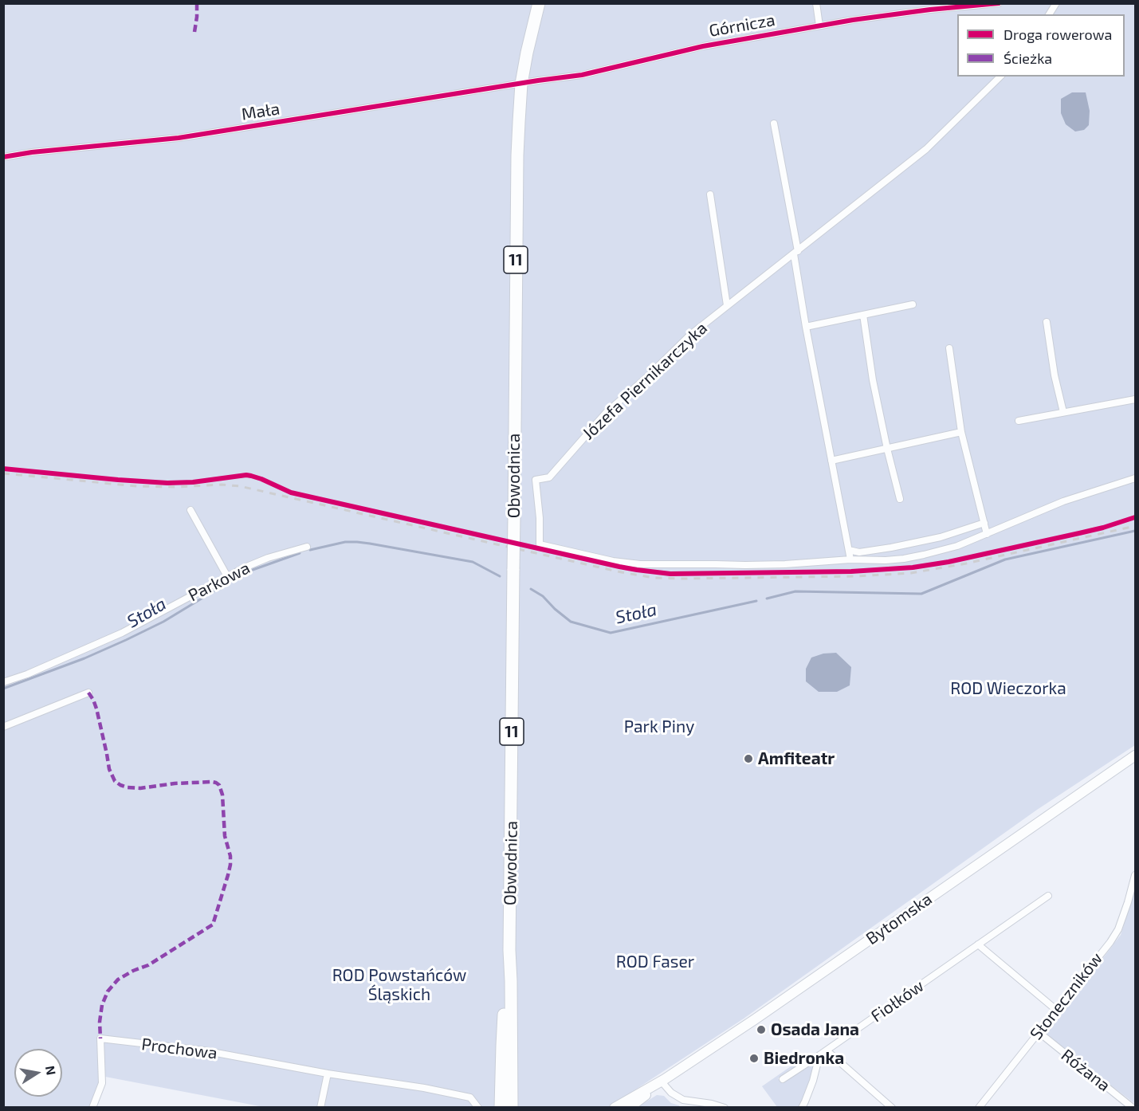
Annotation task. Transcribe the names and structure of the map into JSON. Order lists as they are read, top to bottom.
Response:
{
  "streets": {
    "highway": ["11", "Obwodnica"],
    "street": [
      "Górnicza",
      "Mała",
      "Józefa Piernikarczyka",
      "Parkowa",
      "Bytomska",
      "Słoneczników",
      "Fiołków",
      "Prochowa",
      "Różana"
    ]
  },
  "crossings": [
    ["Górnicza", "Mała"],
    ["Górnicza", "Obwodnica"],
    ["Mała", "Obwodnica"],
    ["Słoneczników", "Różana"]
  ],
  "water": ["Stoła"],
  "parks": [
    "ROD Wieczorka",
    "Park Piny",
    "ROD Faser",
    "ROD Powstańców Śląskich"
  ],
  "places": ["Amfiteatr", "Osada Jana", "Biedronka"],
  "legend": ["Droga rowerowa", "Ścieżka"],
  "north": "right"
}
